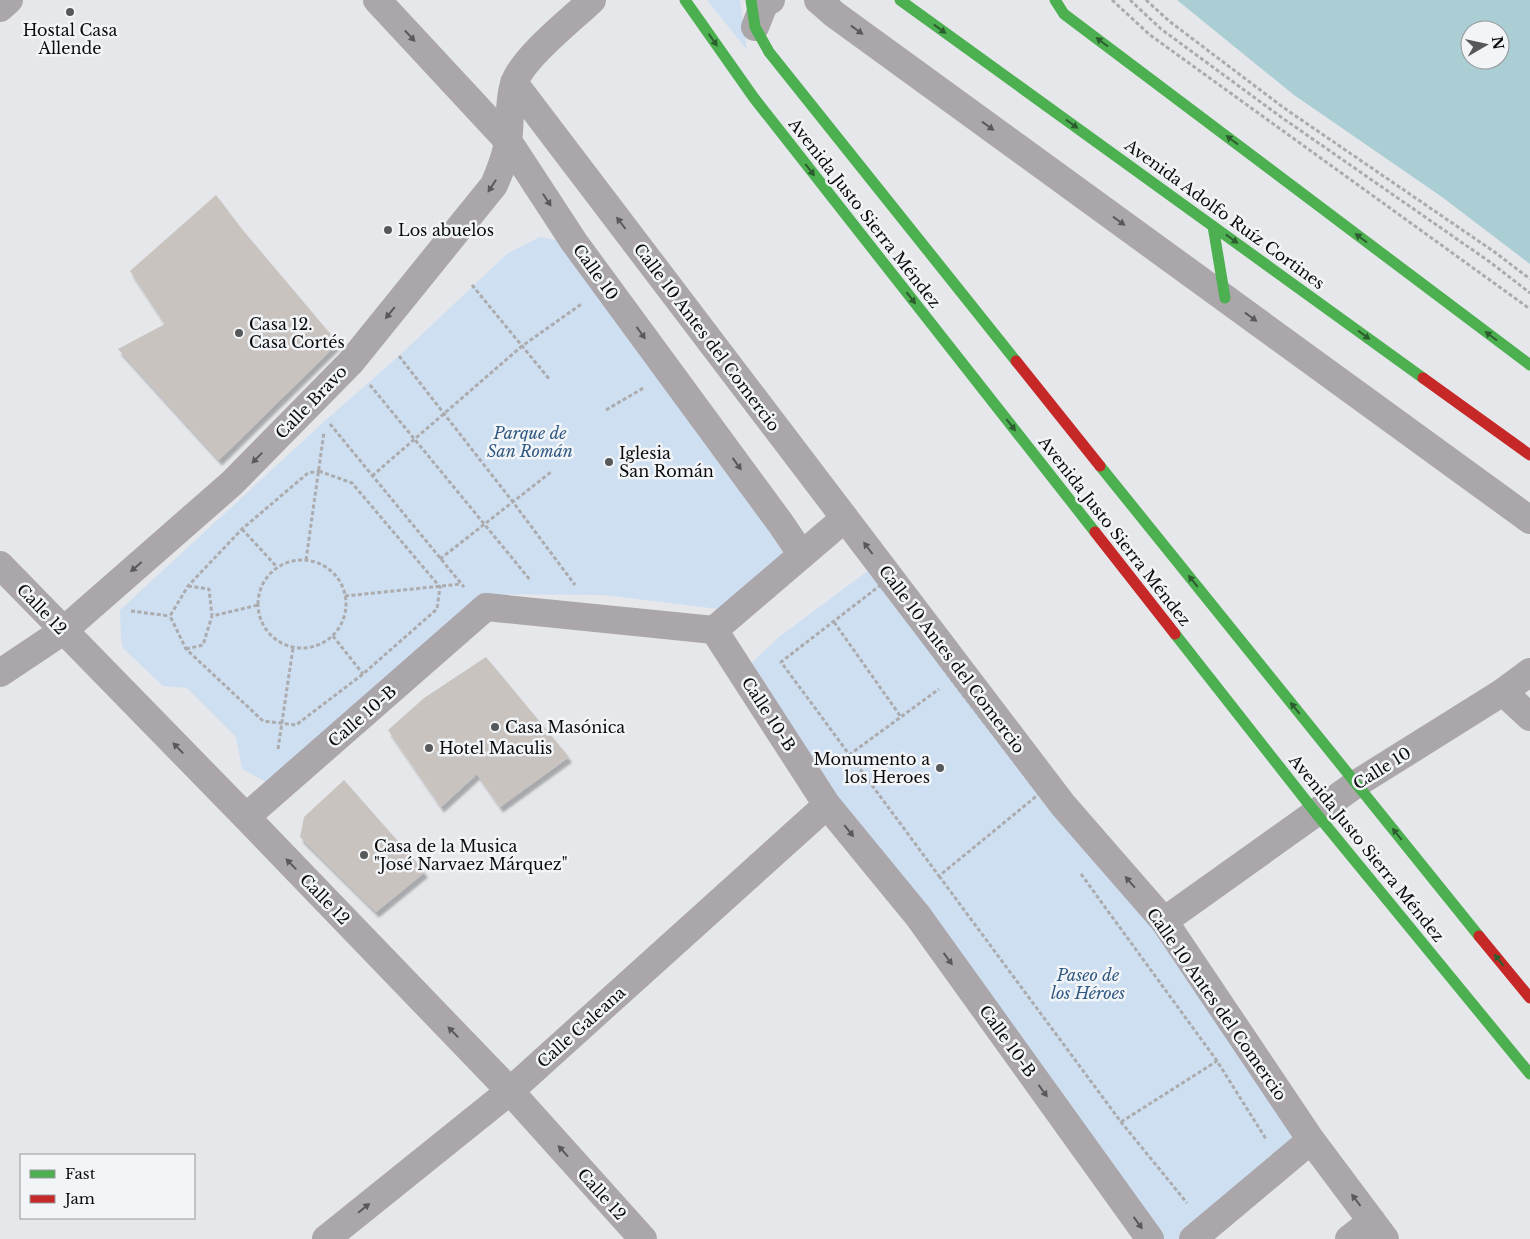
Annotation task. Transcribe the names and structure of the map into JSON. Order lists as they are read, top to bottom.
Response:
{
  "streets": {
    "main road": ["Avenida Justo Sierra Méndez", "Avenida Adolfo Ruíz Cortines"],
    "street": [
      "Calle 10",
      "Calle 10 Antes del Comercio",
      "Calle Bravo",
      "Calle 12",
      "Calle 10-B",
      "Calle Galeana"
    ]
  },
  "crossings": [
    ["Avenida Justo Sierra Méndez", "Calle 10"],
    ["Calle 10", "Calle 10 Antes del Comercio"],
    ["Calle 10", "Calle Bravo"],
    ["Calle 10 Antes del Comercio", "Calle Bravo"],
    ["Calle Bravo", "Calle 12"],
    ["Calle 12", "Calle 10-B"],
    ["Calle 12", "Calle Galeana"],
    ["Calle 10-B", "Calle Galeana"]
  ],
  "one_way": [
    "Calle 10",
    "Calle 10 Antes del Comercio",
    "Calle Bravo",
    "Calle 12",
    "Calle 10-B",
    "Calle Galeana"
  ],
  "parks": ["Parque de San Román", "Paseo de los Héroes"],
  "places": [
    "Hostal Casa Allende",
    "Los abuelos",
    "Casa 12. Casa Cortés",
    "Iglesia San Román",
    "Casa Masónica",
    "Hotel Maculis",
    "Monumento a los Heroes",
    "Casa de la Musica \"José Narvaez Márquez\""
  ],
  "legend": ["Fast", "Jam"],
  "north": "right"
}
